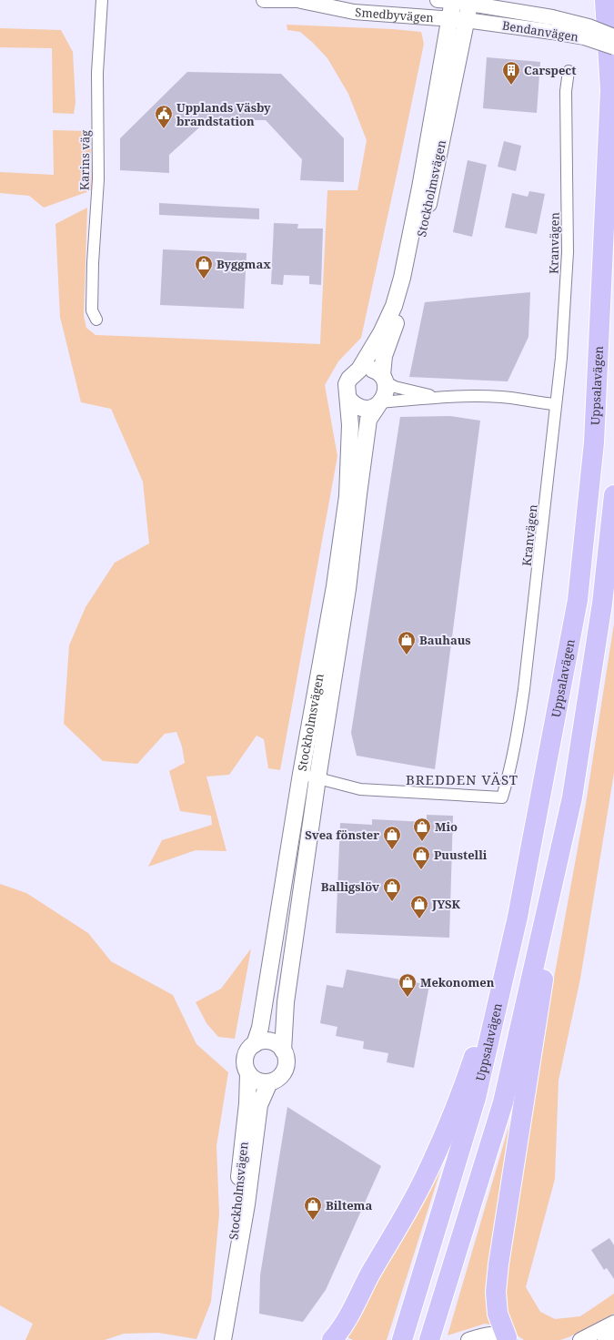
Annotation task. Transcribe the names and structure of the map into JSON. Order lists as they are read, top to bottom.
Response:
{
  "streets": {
    "highway": ["Uppsalavägen"],
    "main road": ["Stockholmsvägen"],
    "street": [
      "Smedbyvägen",
      "Bendanvägen",
      "Karins väg",
      "Kranvägen"
    ]
  },
  "crossings": [
    ["Smedbyvägen", "Bendanvägen"],
    ["Smedbyvägen", "Stockholmsvägen"],
    ["Bendanvägen", "Stockholmsvägen"],
    ["Stockholmsvägen", "Kranvägen"]
  ],
  "districts": ["BREDDEN VÄST"],
  "places": {
    "building": ["Carspect"],
    "public building": ["Upplands Väsby brandstation"],
    "shop": [
      "Byggmax",
      "Bauhaus",
      "Mio",
      "Svea fönster",
      "Puustelli",
      "Balligslöv",
      "JYSK",
      "Mekonomen",
      "Biltema"
    ]
  }
}
